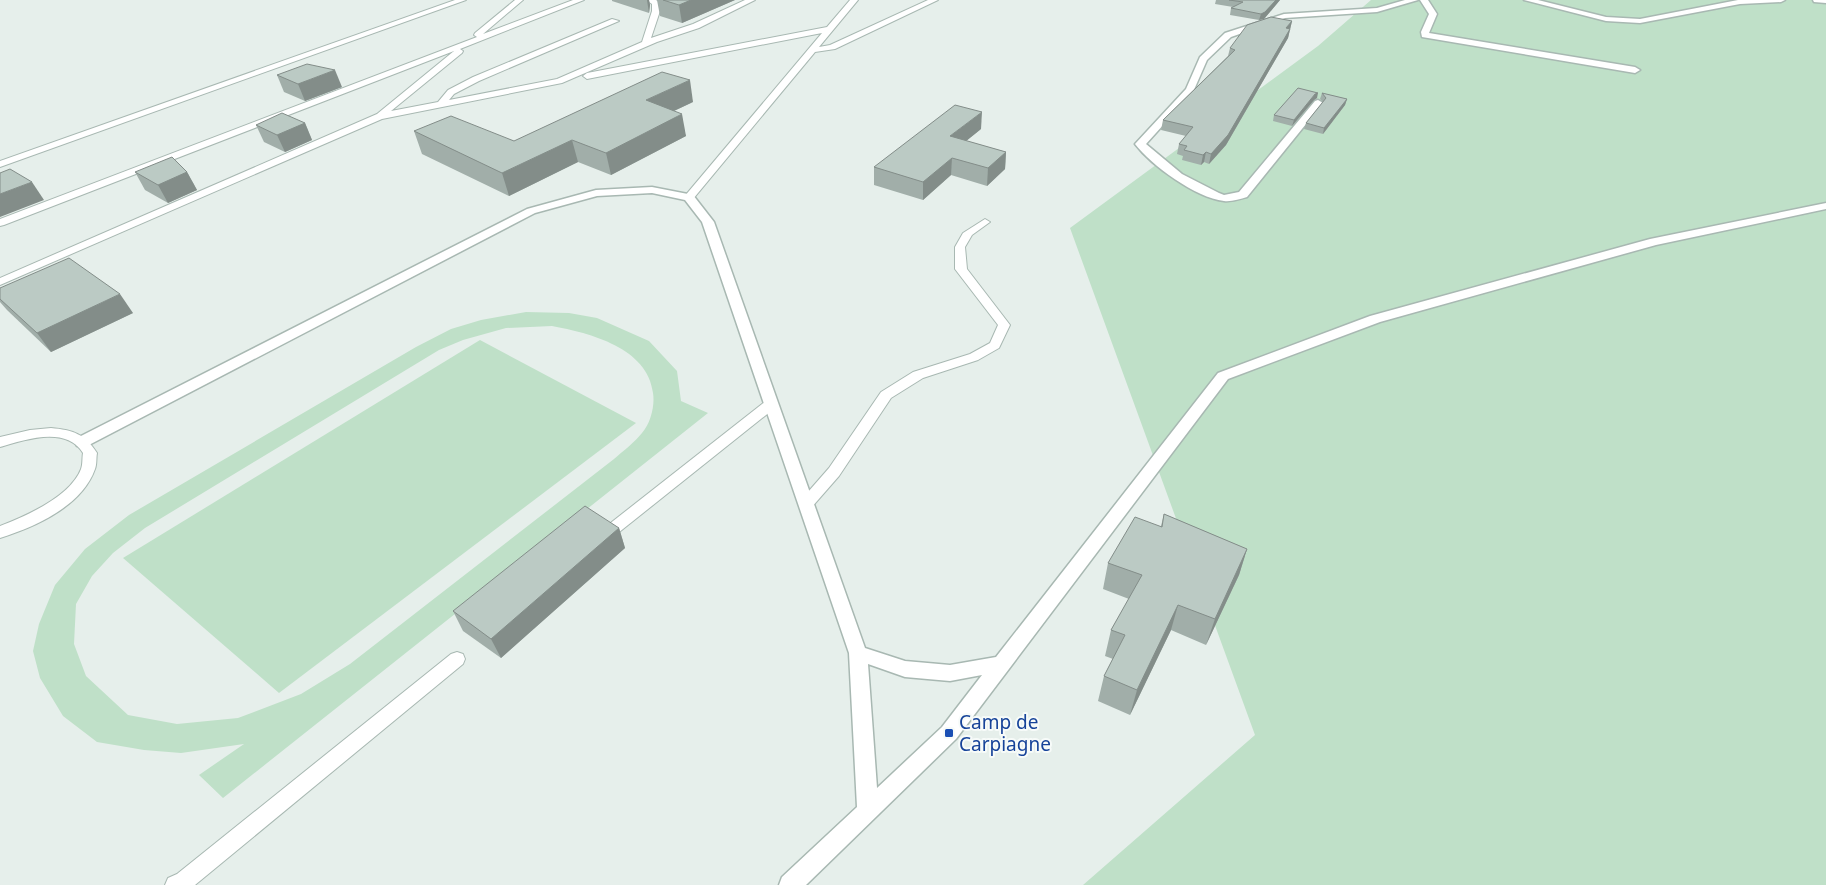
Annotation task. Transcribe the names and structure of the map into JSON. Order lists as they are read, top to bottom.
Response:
{
  "places": {
    "transit": ["Camp de Carpiagne"]
  }
}
